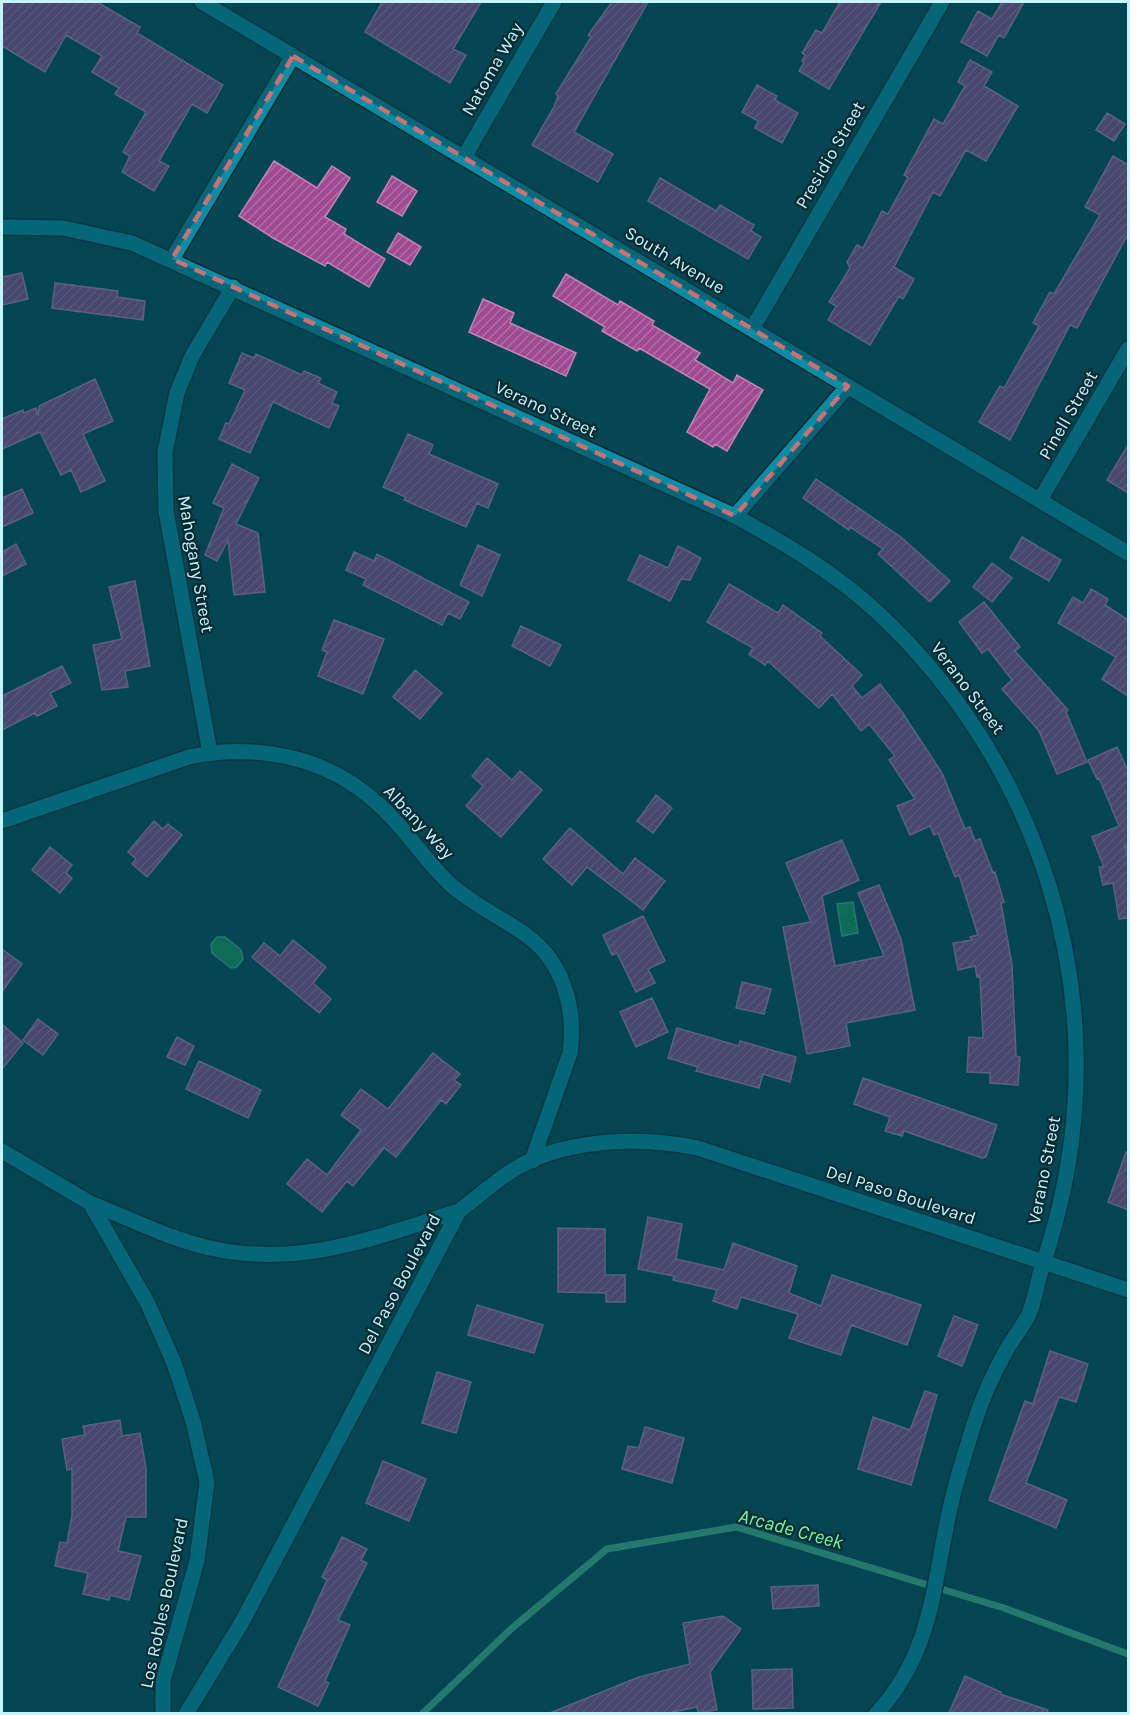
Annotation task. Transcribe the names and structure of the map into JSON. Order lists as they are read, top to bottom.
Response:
{
  "streets": {
    "street": [
      "Natoma Way",
      "Presidio Street",
      "South Avenue",
      "Verano Street",
      "Pinell Street",
      "Mahogany Street",
      "Albany Way",
      "Del Paso Boulevard",
      "Los Robles Boulevard"
    ]
  },
  "crossings": [
    ["Natoma Way", "South Avenue"],
    ["Presidio Street", "South Avenue"],
    ["South Avenue", "Pinell Street"],
    ["Verano Street", "Mahogany Street"],
    ["Verano Street", "Del Paso Boulevard"],
    ["Mahogany Street", "Albany Way"],
    ["Albany Way", "Del Paso Boulevard"],
    ["Del Paso Boulevard", "Los Robles Boulevard"]
  ],
  "water": ["Arcade Creek"]
}
